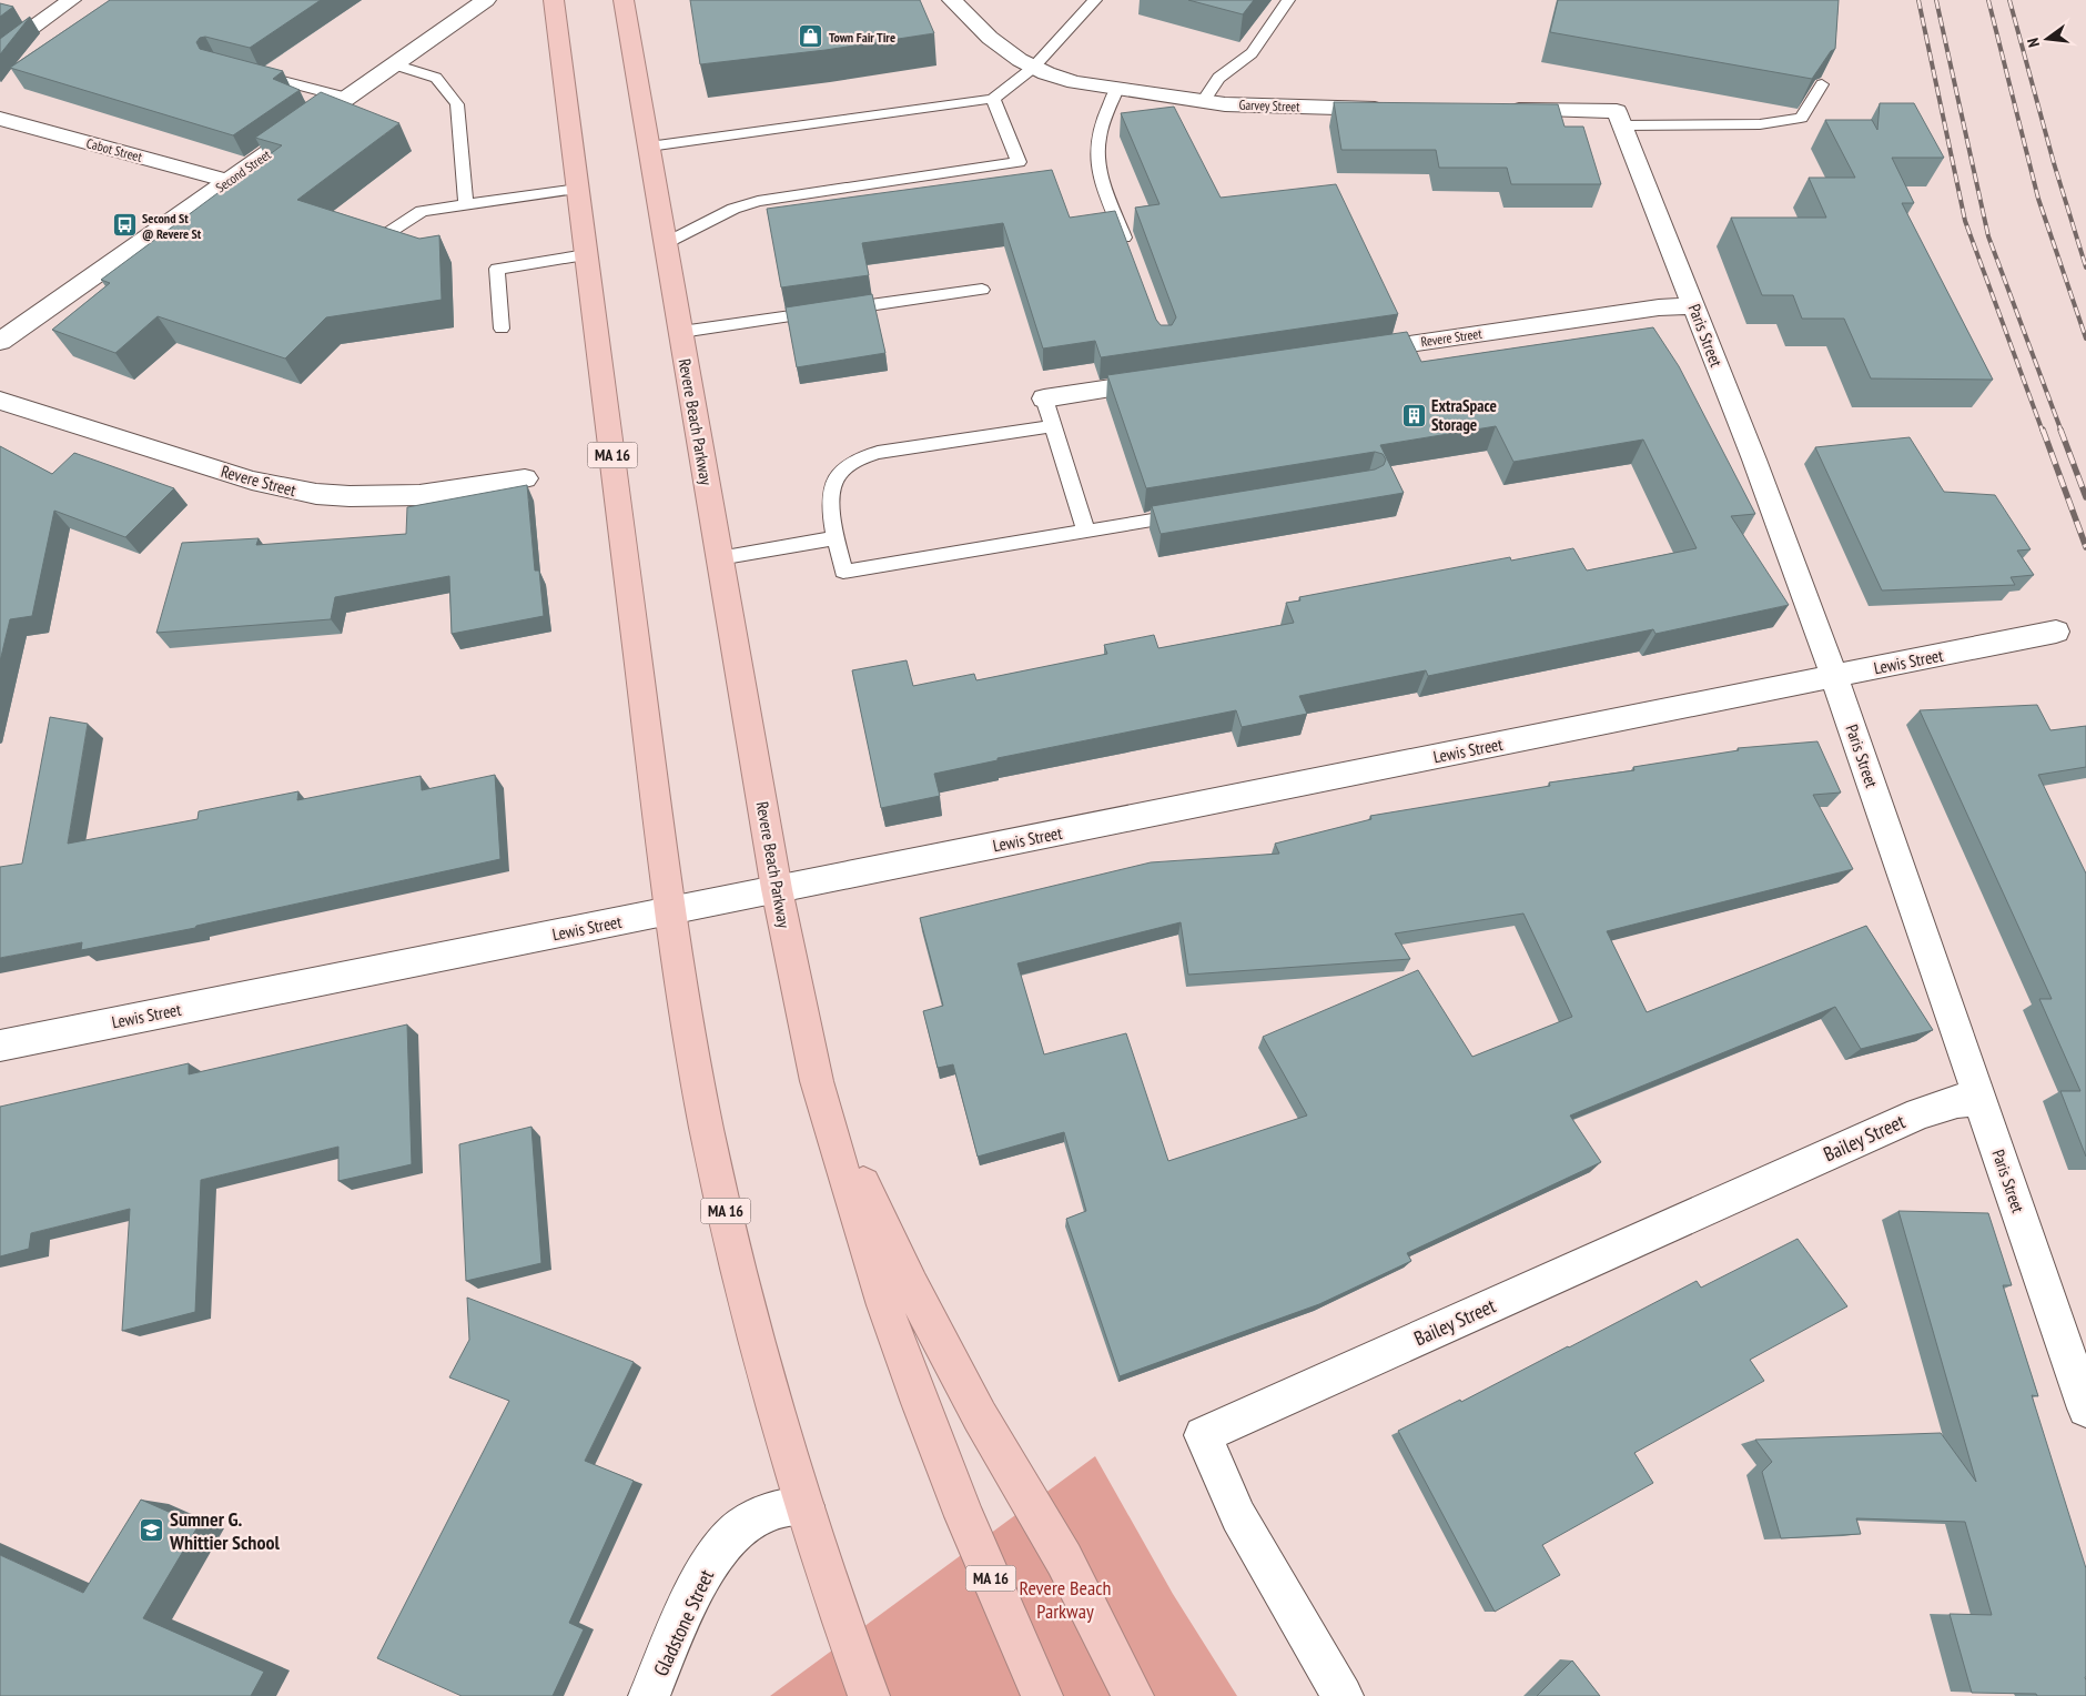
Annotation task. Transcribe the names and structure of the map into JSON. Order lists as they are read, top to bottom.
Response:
{
  "streets": {
    "highway": ["Revere Beach Parkway", "MA 16"],
    "street": [
      "Garvey Street",
      "Cabot Street",
      "Second Street",
      "Paris Street",
      "Revere Street",
      "Lewis Street",
      "Bailey Street",
      "Gladstone Street"
    ]
  },
  "crossings": [
    ["Cabot Street", "Second Street"],
    ["Paris Street", "Revere Street"],
    ["Paris Street", "Lewis Street"],
    ["Paris Street", "Bailey Street"],
    ["Revere Beach Parkway", "Lewis Street"],
    ["MA 16", "Lewis Street"],
    ["MA 16", "Gladstone Street"]
  ],
  "parks": ["Revere Beach Parkway"],
  "places": {
    "shop": ["Town Fair Tire"],
    "bus stop": ["Second St @ Revere St"],
    "building": ["ExtraSpace Storage"],
    "school or university": ["Sumner G. Whittier School"]
  },
  "north": "left"
}
